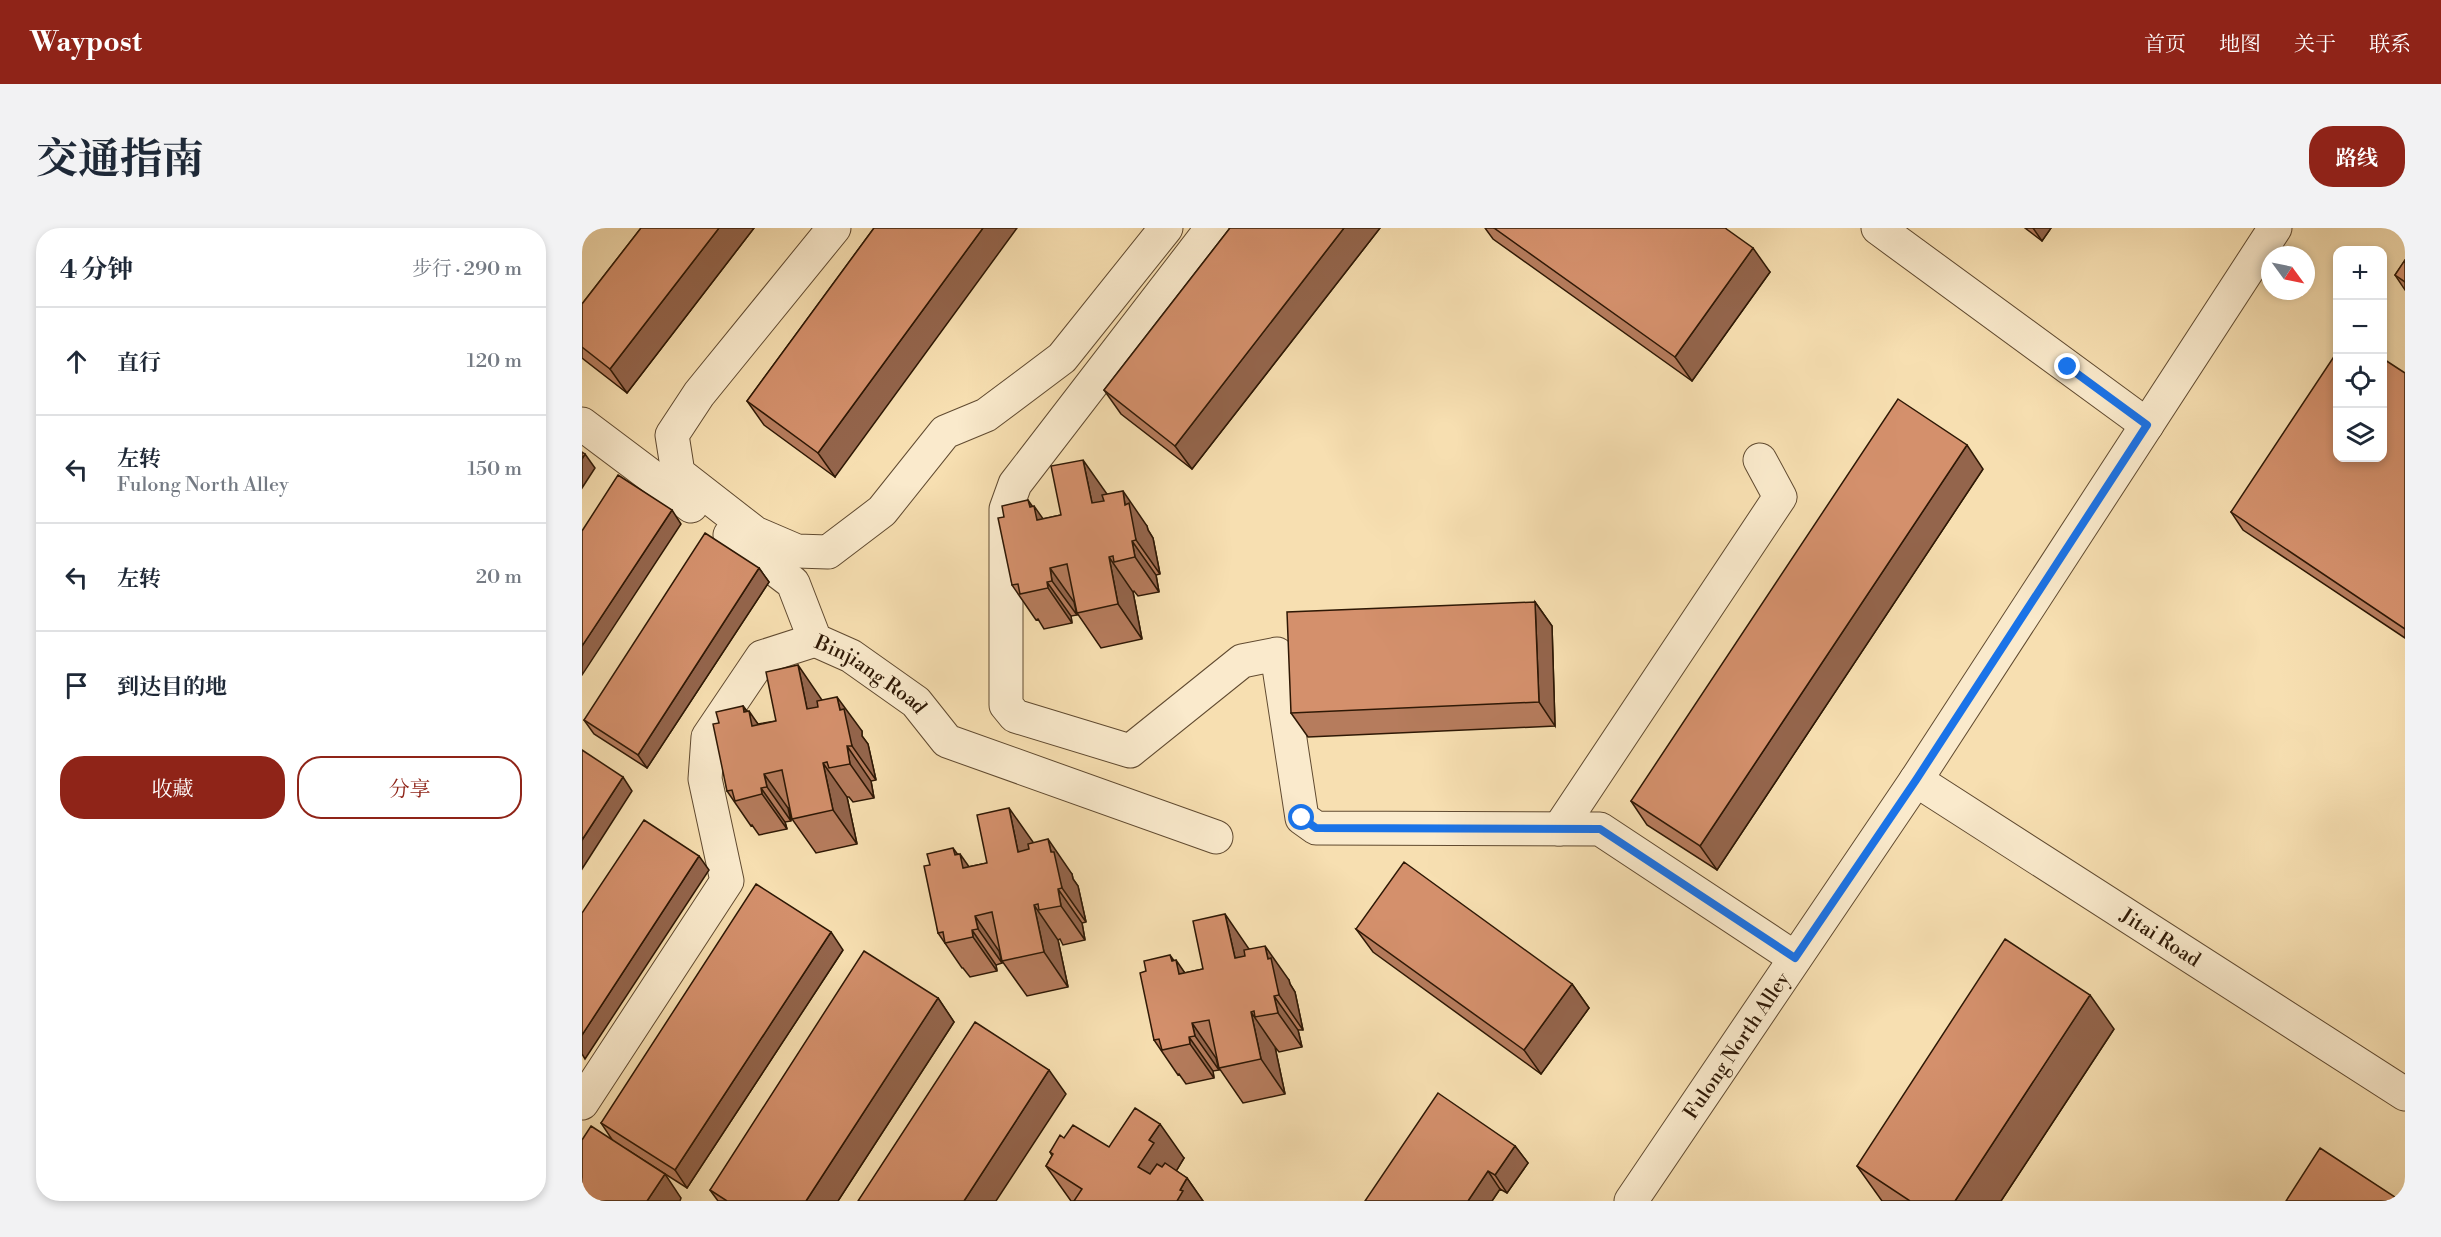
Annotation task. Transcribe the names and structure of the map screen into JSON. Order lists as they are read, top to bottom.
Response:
{
  "streets": {
    "street": ["Binjiang Road", "Jitai Road", "Fulong North Alley"]
  },
  "crossings": [
    ["Jitai Road", "Fulong North Alley"]
  ],
  "north": "bottom right",
  "page": {
    "header": "Waypost",
    "nav": [
      "首页",
      "地图",
      "关于",
      "联系"
    ],
    "title": "交通指南",
    "buttons": [
      "路线",
      ["收藏", "分享"]
    ],
    "heading": ["4 分钟", "步行 · 290 m"],
    "map_buttons": ["+", "−"],
    "list": [
      ["直行", "120 m"],
      ["左转", "Fulong North Alley", "150 m"],
      ["左转", "20 m"],
      "到达目的地"
    ]
  }
}
